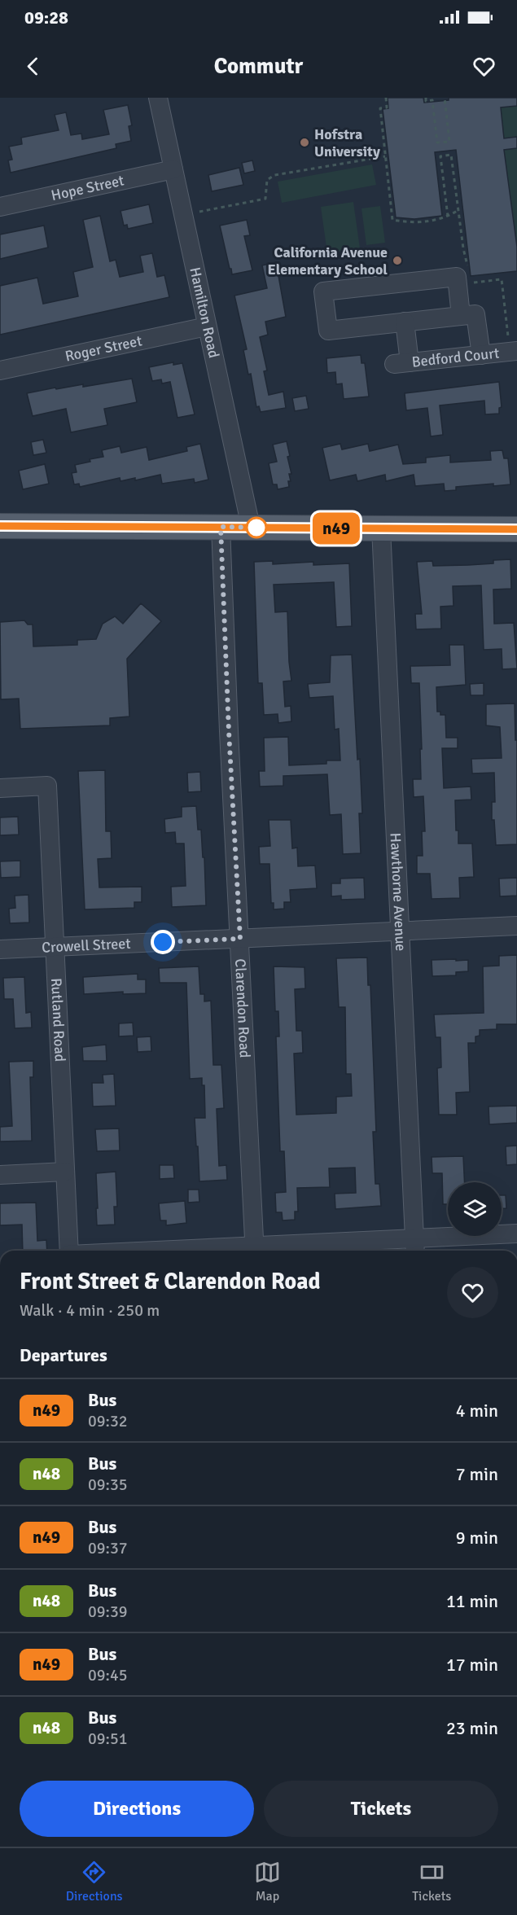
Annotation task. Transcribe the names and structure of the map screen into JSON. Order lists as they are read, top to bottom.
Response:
{
  "streets": {
    "street": [
      "Hope Street",
      "Hamilton Road",
      "Roger Street",
      "Bedford Court",
      "Hawthorne Avenue",
      "Crowell Street",
      "Clarendon Road",
      "Rutland Road"
    ]
  },
  "crossings": [
    ["Hope Street", "Hamilton Road"],
    ["Hamilton Road", "Roger Street"],
    ["Hawthorne Avenue", "Crowell Street"],
    ["Crowell Street", "Clarendon Road"],
    ["Crowell Street", "Rutland Road"]
  ],
  "places": ["Hofstra University", "California Avenue Elementary School"],
  "lines": ["bus line n49"],
  "page": {
    "status": "09:28",
    "header": "Commutr",
    "on_map": "n49",
    "heading": [
      ["Front Street & Clarendon Road", "Walk · 4 min · 250 m"],
      "Departures"
    ],
    "list": [
      {
        "mark": "n49",
        "name": "Bus",
        "note": "09:32",
        "value": "4 min"
      },
      {
        "mark": "n48",
        "name": "Bus",
        "note": "09:35",
        "value": "7 min"
      },
      {
        "mark": "n49",
        "name": "Bus",
        "note": "09:37",
        "value": "9 min"
      },
      {
        "mark": "n48",
        "name": "Bus",
        "note": "09:39",
        "value": "11 min"
      },
      {
        "mark": "n49",
        "name": "Bus",
        "note": "09:45",
        "value": "17 min"
      },
      {
        "mark": "n48",
        "name": "Bus",
        "note": "09:51",
        "value": "23 min"
      }
    ],
    "buttons": ["Directions", "Tickets"],
    "tabs": ["Directions", "Map", "Tickets"]
  }
}
